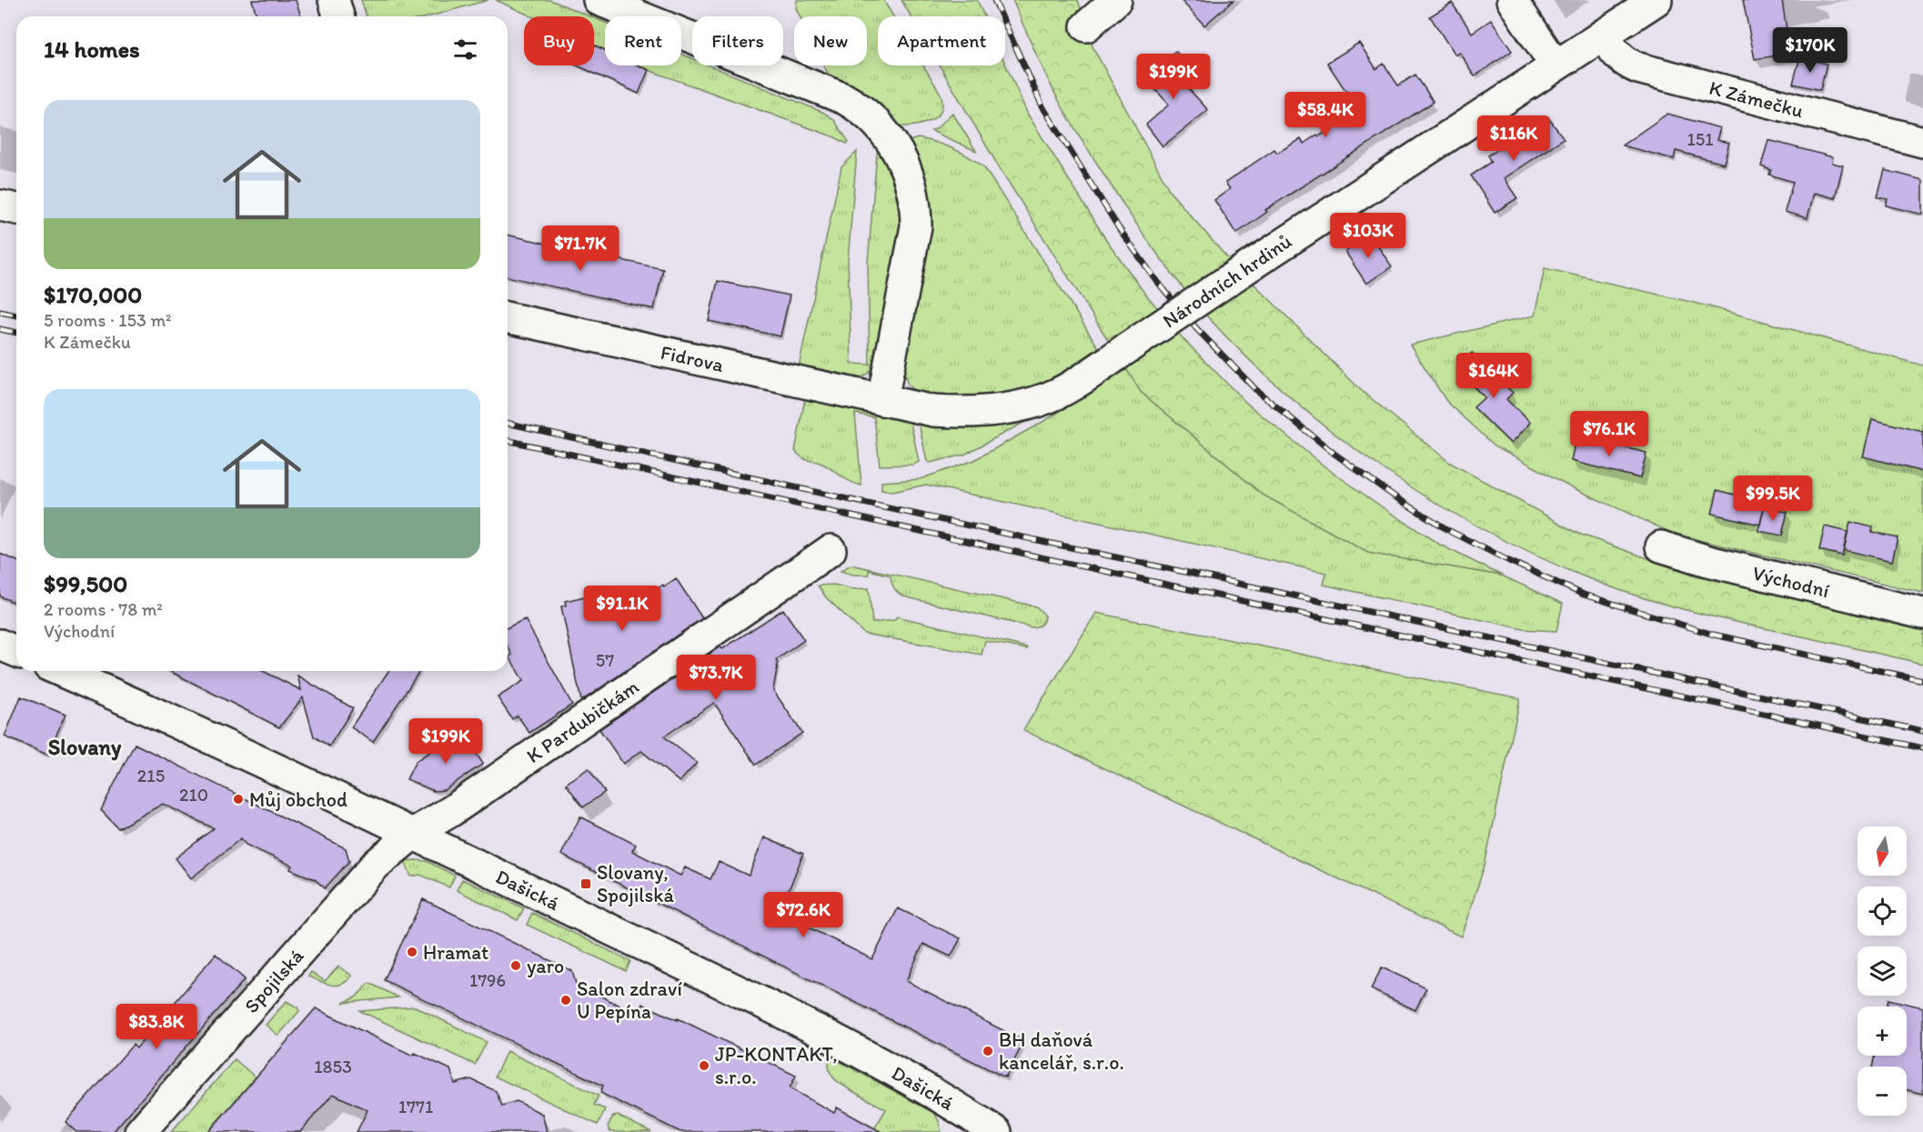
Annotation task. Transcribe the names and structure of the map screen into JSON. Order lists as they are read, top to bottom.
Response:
{
  "streets": {
    "street": [
      "K Zámečku",
      "Národních hrdinů",
      "Fidrova",
      "Východní",
      "K Pardubičkám",
      "Dašická",
      "Spojilská"
    ]
  },
  "crossings": [
    ["K Zámečku", "Národních hrdinů"],
    ["Národních hrdinů", "Fidrova"],
    ["K Pardubičkám", "Dašická"],
    ["K Pardubičkám", "Spojilská"],
    ["Dašická", "Spojilská"]
  ],
  "districts": ["Slovany"],
  "places": {
    "other": [
      "Můj obchod",
      "Hramat",
      "yaro",
      "Salon zdraví U Pepína",
      "BH daňová kancelář, s.r.o.",
      "JP-KONTAKT, s.r.o."
    ],
    "transit": ["Slovany, Spojilská"]
  },
  "house_numbers": [
    "151",
    "57",
    "215",
    "210",
    "1796",
    "1853",
    "1771"
  ],
  "north": "bottom",
  "page": {
    "chip": [
      "Buy",
      "Rent",
      "Filters",
      "New",
      "Apartment"
    ],
    "heading": "14 homes",
    "price": [
      "$170K",
      "$199K",
      "$58.4K",
      "$116K",
      "$103K",
      "$71.7K",
      "$164K",
      "$76.1K",
      "$99.5K",
      "$91.1K",
      "$73.7K",
      "$199K",
      "$72.6K",
      "$83.8K"
    ],
    "list": [
      {
        "name": "$170,000",
        "note": "5 rooms · 153 m² · K Zámečku"
      },
      {
        "name": "$99,500",
        "note": "2 rooms · 78 m² · Východní"
      }
    ],
    "map_buttons": ["+", "−"]
  }
}
